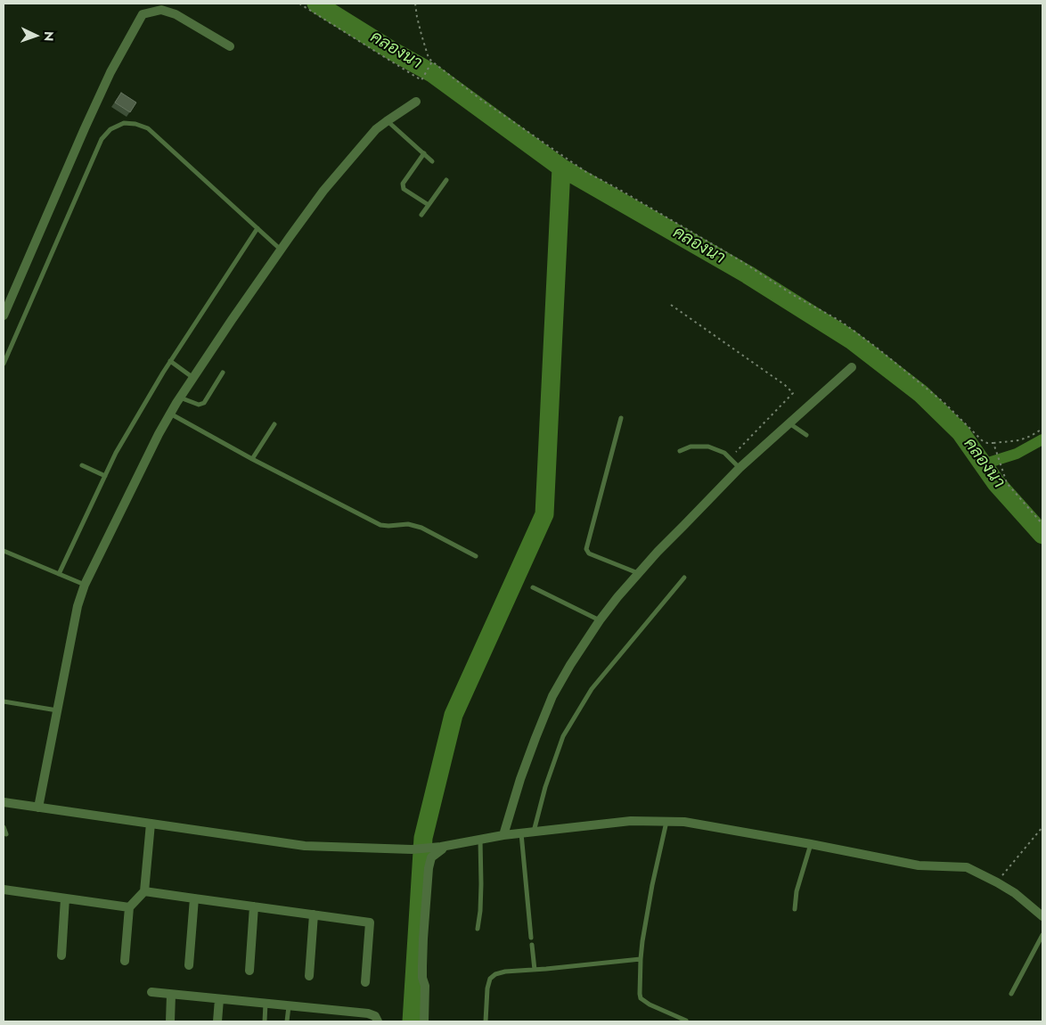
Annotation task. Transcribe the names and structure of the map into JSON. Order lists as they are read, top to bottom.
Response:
{
  "water": ["คลองนา"],
  "north": "right"
}
